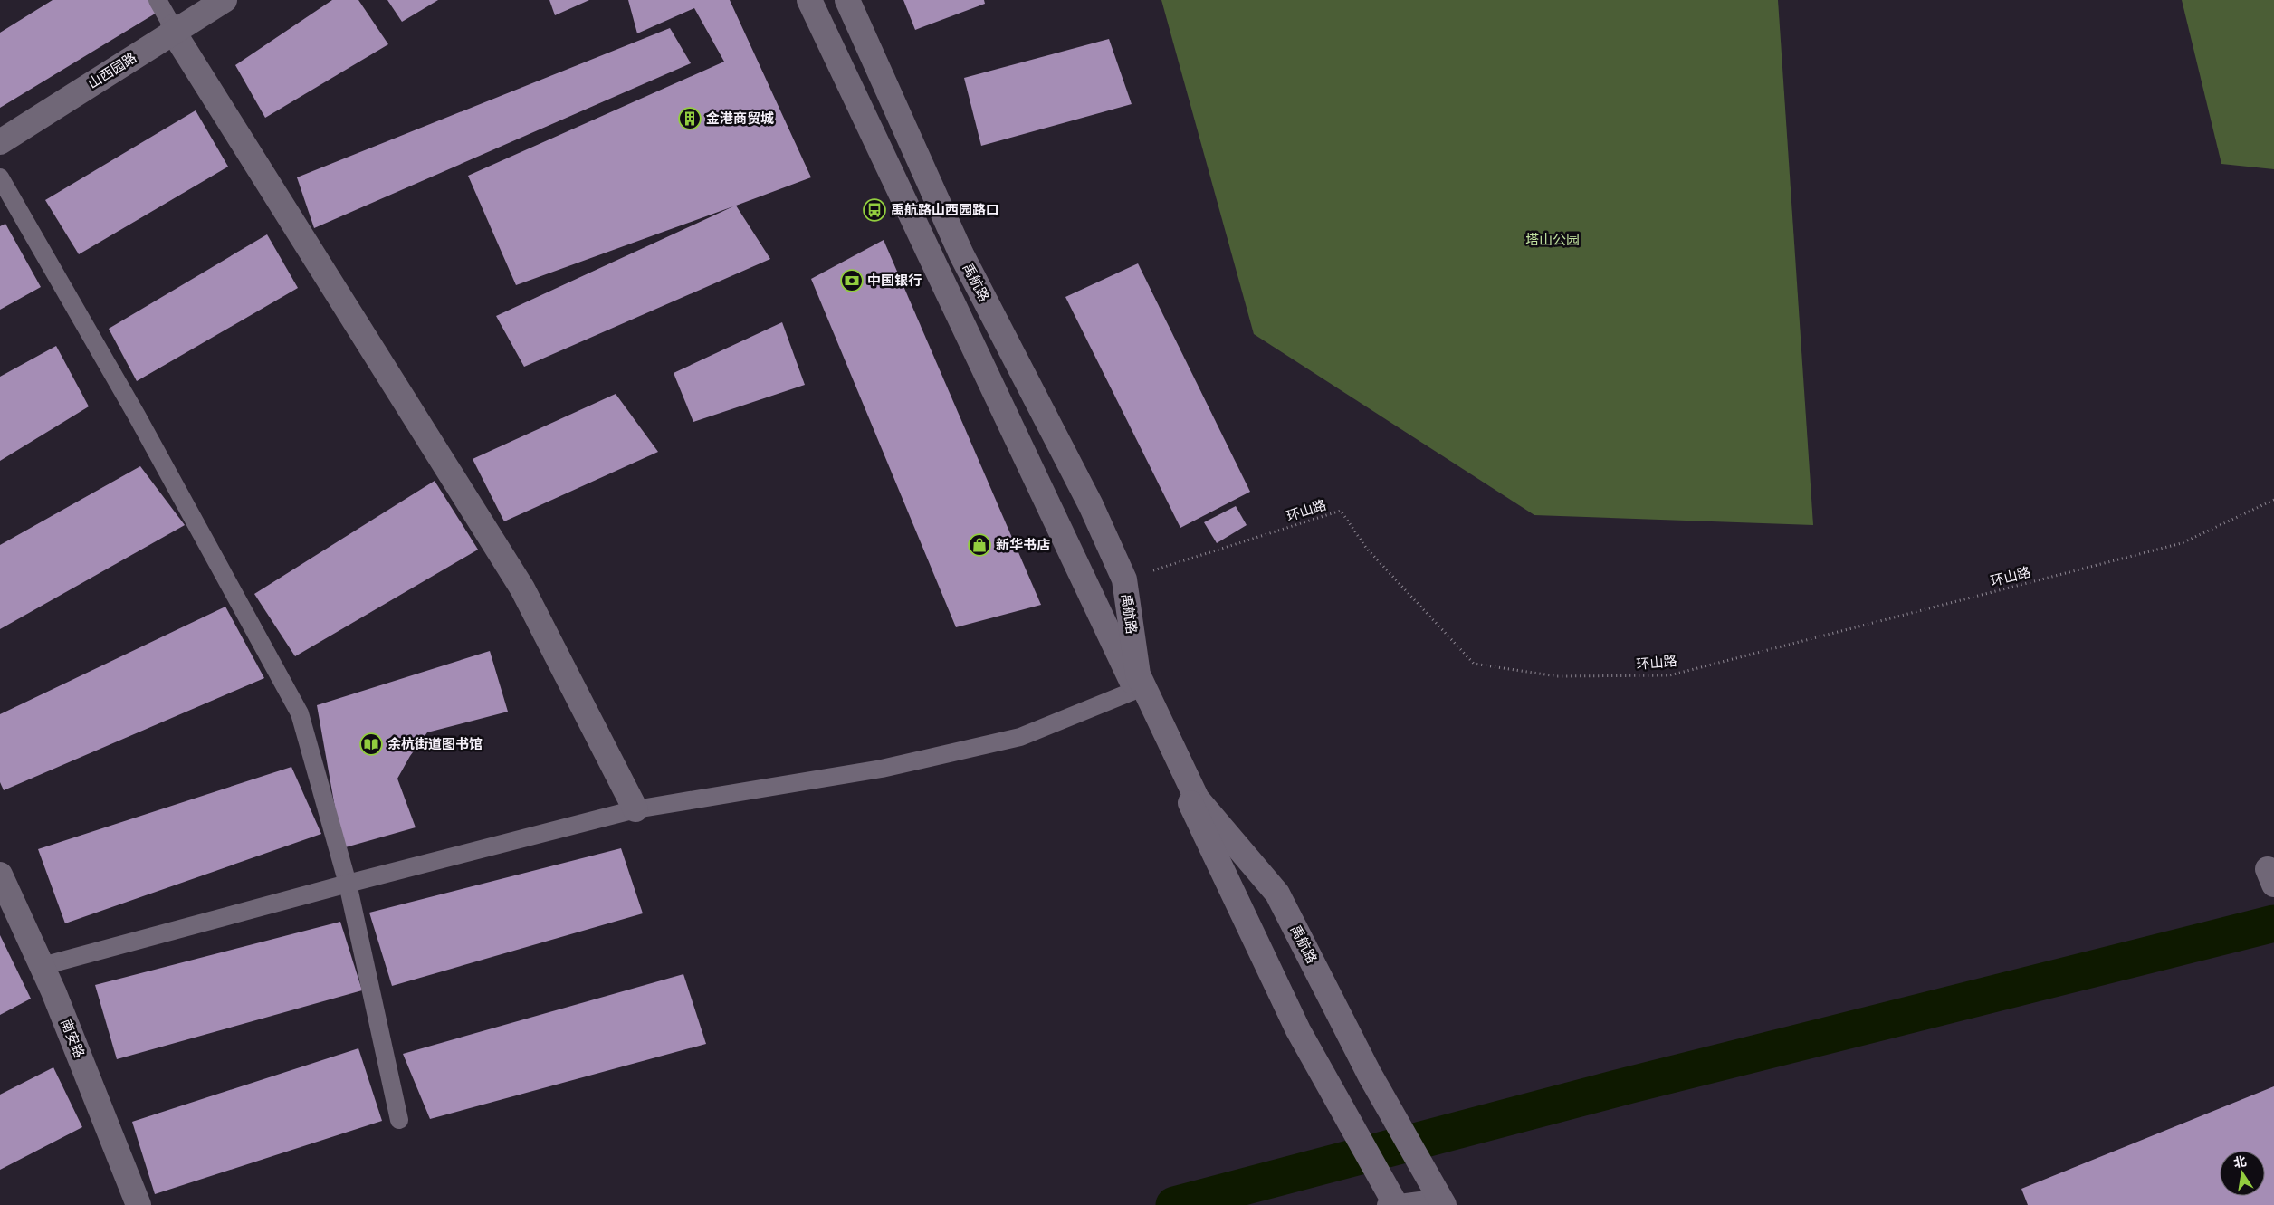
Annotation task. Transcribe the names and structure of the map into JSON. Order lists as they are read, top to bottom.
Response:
{
  "streets": {
    "main road": ["山西园路", "禹航路", "南安路"],
    "path": ["环山路"]
  },
  "crossings": [
    ["禹航路", "环山路"]
  ],
  "parks": ["塔山公园"],
  "places": {
    "building": ["金港商贸城"],
    "bus stop": ["禹航路山西园路口"],
    "bank": ["中国银行"],
    "shop": ["新华书店"],
    "library": ["余杭街道图书馆"]
  },
  "north": "top"
}
